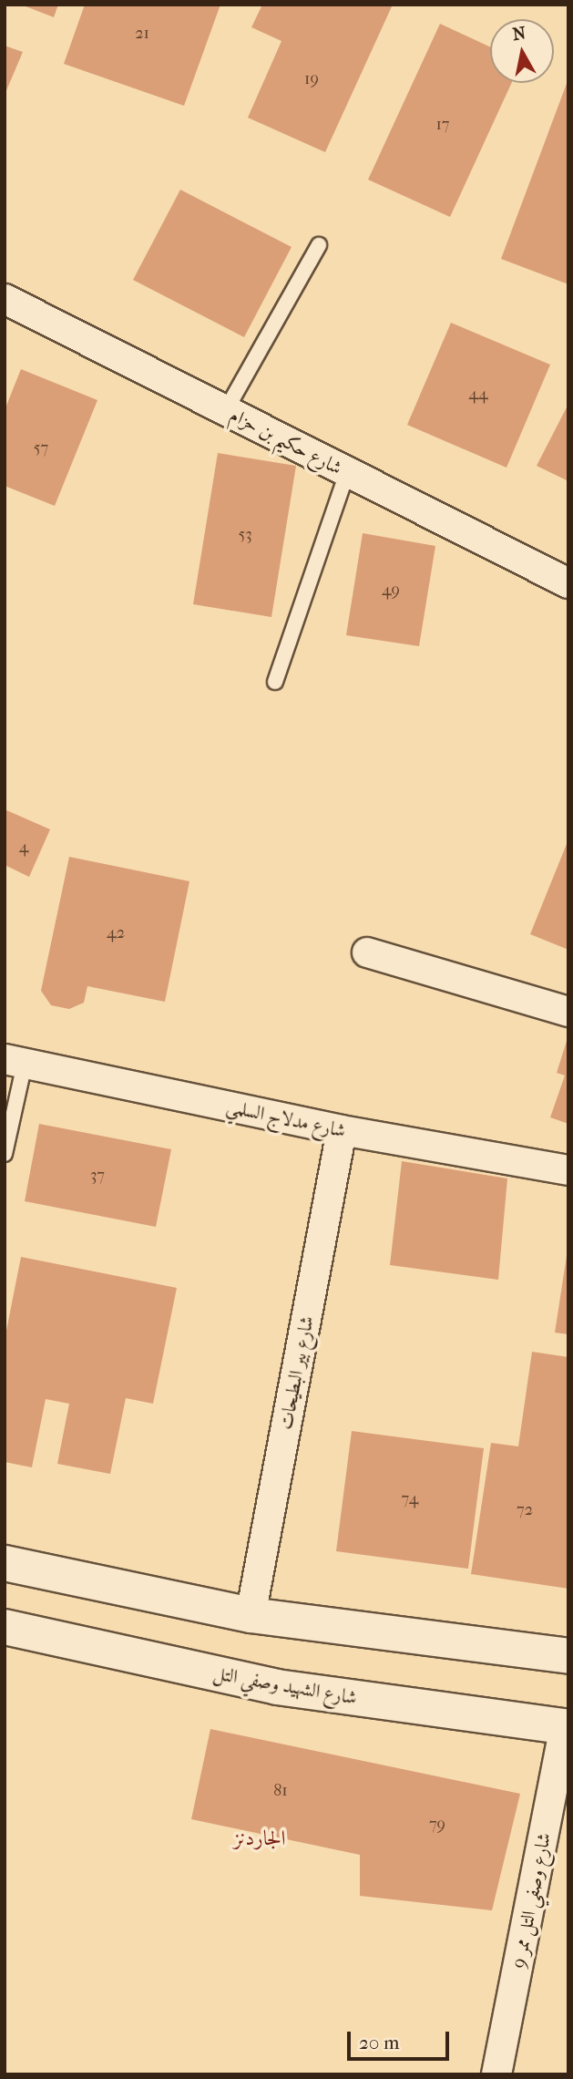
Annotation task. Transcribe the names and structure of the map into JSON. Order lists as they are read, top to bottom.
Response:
{
  "streets": {
    "main road": ["شارع الشهيد وصفي التل"],
    "street": [
      "شارع حكيم بن حزام",
      "شارع مدلاج السلمي",
      "شارع بير البطيحات",
      "شارع وصفي التل ممر 9"
    ]
  },
  "crossings": [
    ["شارع مدلاج السلمي", "شارع بير البطيحات"],
    ["شارع الشهيد وصفي التل", "شارع وصفي التل ممر 9"]
  ],
  "districts": ["الجاردنز"],
  "house_numbers": [
    "21",
    "19",
    "17",
    "44",
    "57",
    "53",
    "49",
    "4",
    "42",
    "37",
    "74",
    "72",
    "81",
    "79"
  ],
  "scale_bar": "20 m",
  "north": "top"
}
